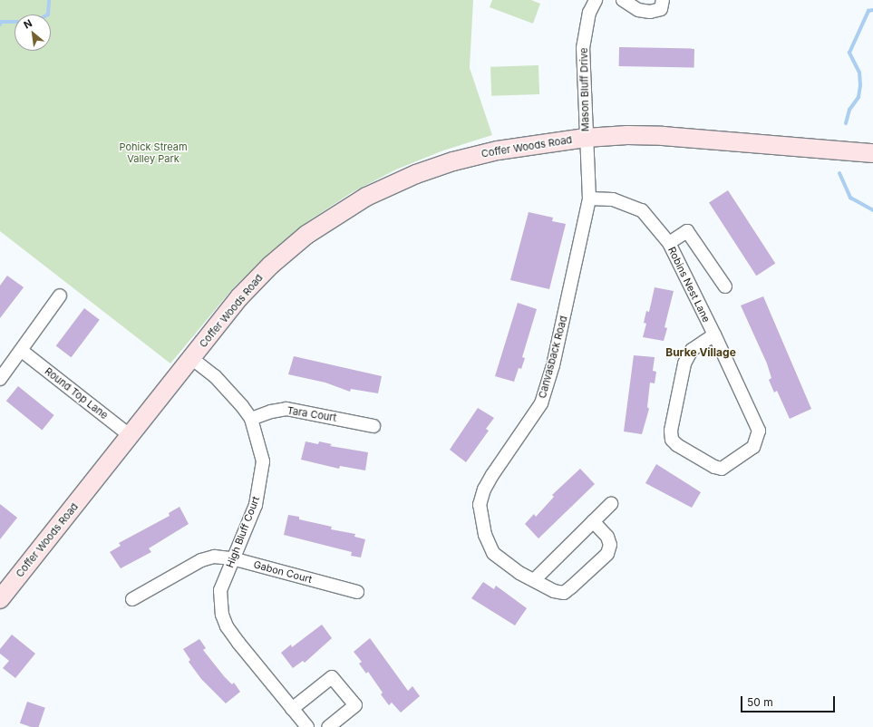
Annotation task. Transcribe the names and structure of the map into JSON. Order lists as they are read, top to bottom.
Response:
{
  "streets": {
    "street": [
      "Mason Bluff Drive",
      "Coffer Woods Road",
      "Robins Nest Lane",
      "Canvasback Road",
      "Round Top Lane",
      "Tara Court",
      "High Bluff Court",
      "Gabon Court"
    ]
  },
  "crossings": [
    ["Mason Bluff Drive", "Coffer Woods Road"],
    ["Mason Bluff Drive", "Canvasback Road"],
    ["Coffer Woods Road", "Canvasback Road"],
    ["Coffer Woods Road", "Round Top Lane"],
    ["Coffer Woods Road", "High Bluff Court"],
    ["Robins Nest Lane", "Canvasback Road"],
    ["Tara Court", "High Bluff Court"],
    ["High Bluff Court", "Gabon Court"]
  ],
  "districts": ["Burke Village"],
  "parks": ["Pohick Stream Valley Park"],
  "scale_bar": "50 m",
  "north": "top left"
}
